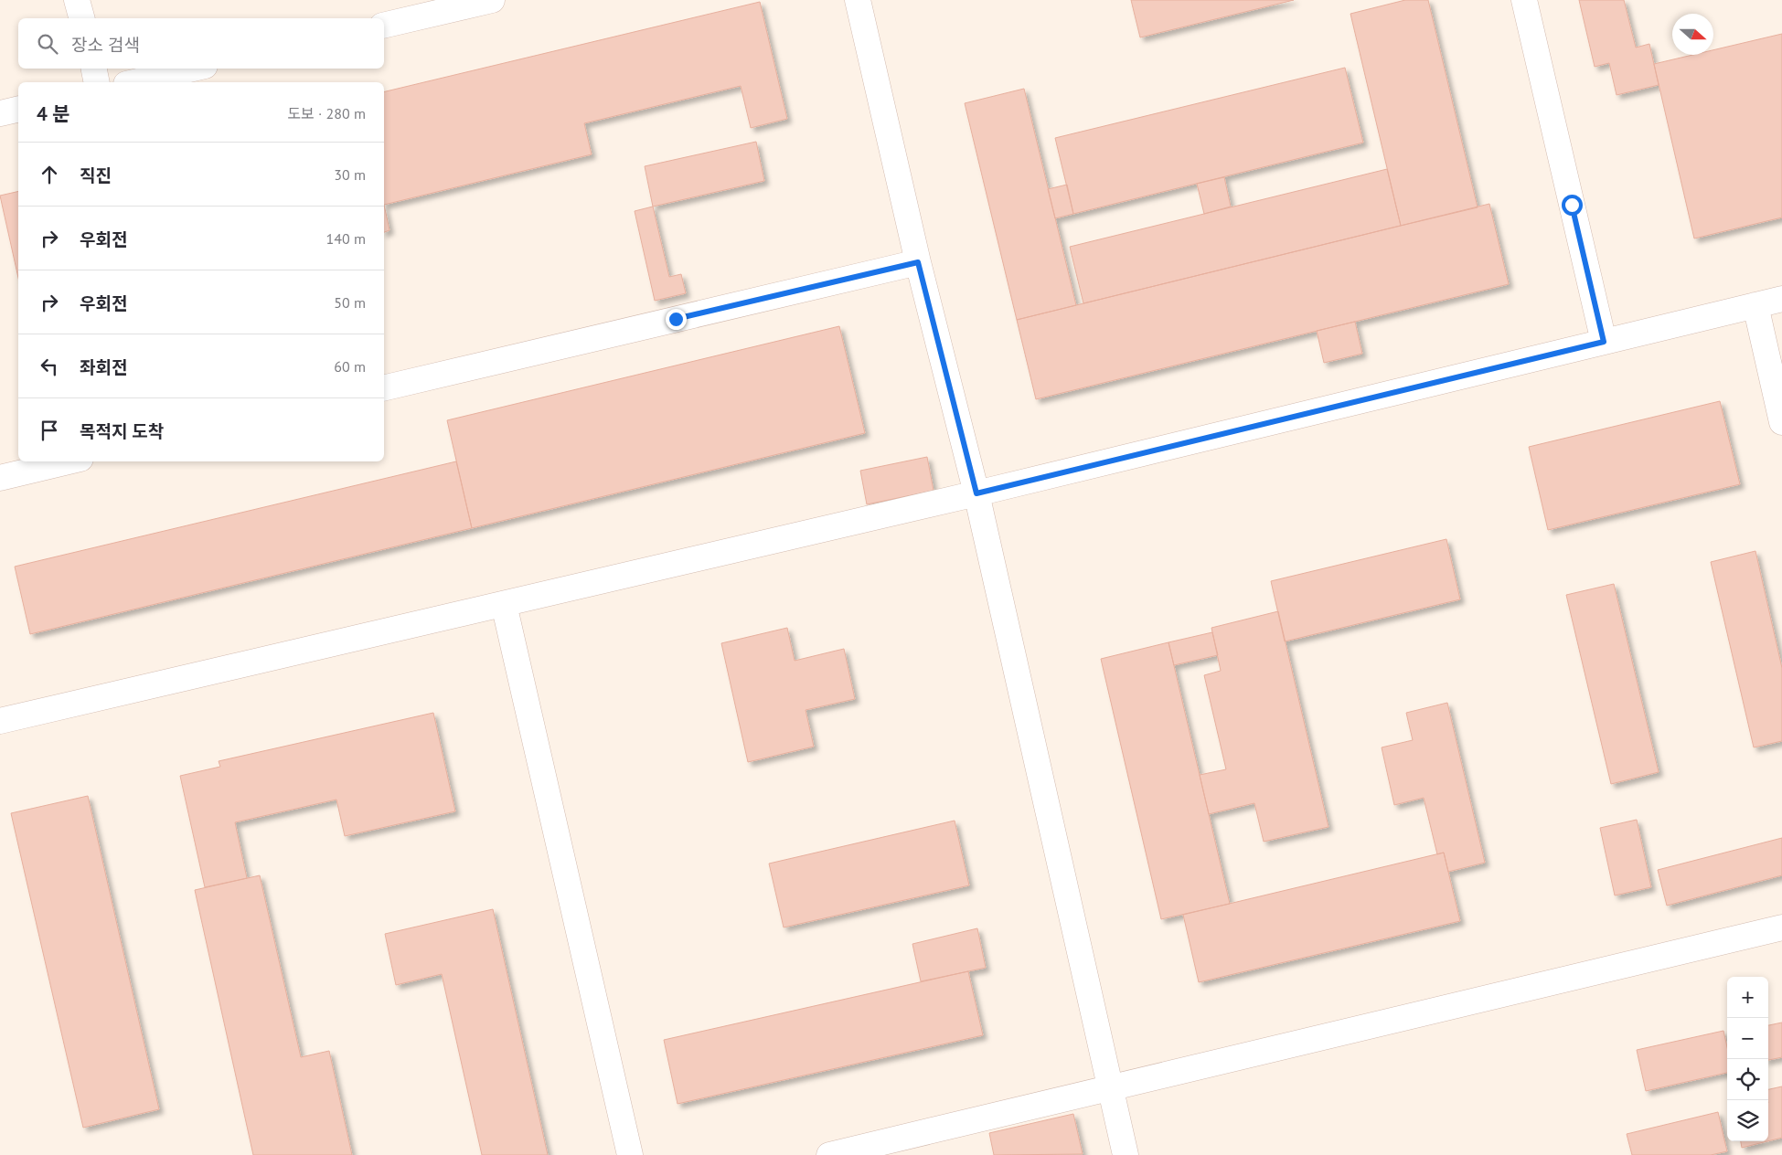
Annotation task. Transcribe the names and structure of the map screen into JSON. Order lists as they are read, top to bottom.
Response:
{
  "north": "right",
  "page": {
    "search": "장소 검색",
    "heading": ["4 분", "도보 · 280 m"],
    "list": [
      ["직진", "30 m"],
      ["우회전", "140 m"],
      ["우회전", "50 m"],
      ["좌회전", "60 m"],
      "목적지 도착"
    ],
    "map_buttons": ["+", "−"]
  }
}
